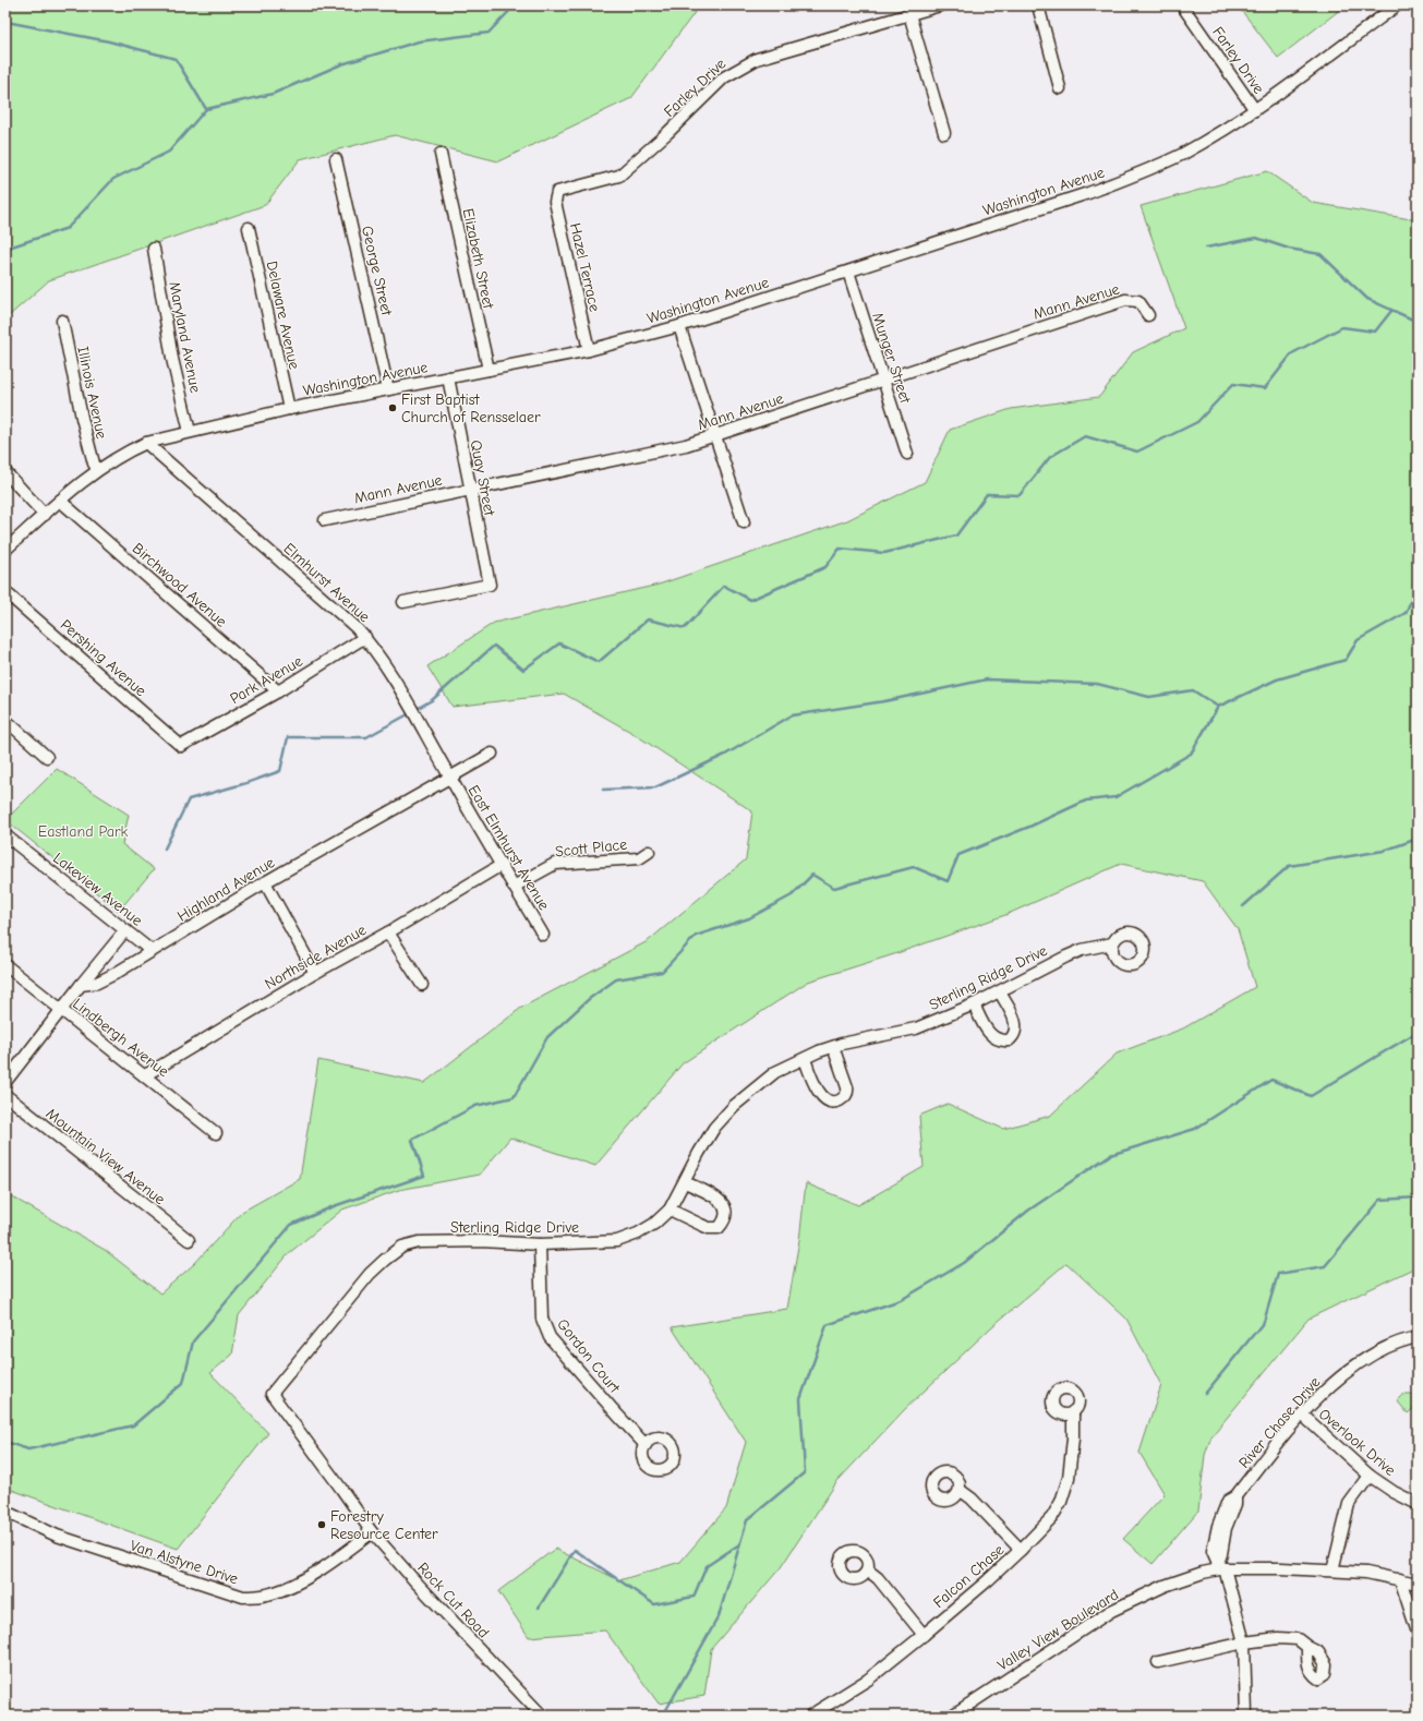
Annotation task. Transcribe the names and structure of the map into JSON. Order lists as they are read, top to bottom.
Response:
{
  "streets": {
    "street": [
      "Farley Drive",
      "Washington Avenue",
      "Elizabeth Street",
      "Hazel Terrace",
      "George Street",
      "Mann Avenue",
      "Delaware Avenue",
      "Maryland Avenue",
      "Munger Street",
      "Illinois Avenue",
      "Quay Street",
      "Elmhurst Avenue",
      "Birchwood Avenue",
      "Pershing Avenue",
      "Park Avenue",
      "East Elmhurst Avenue",
      "Scott Place",
      "Lakeview Avenue",
      "Highland Avenue",
      "Northside Avenue",
      "Sterling Ridge Drive",
      "Lindbergh Avenue",
      "Mountain View Avenue",
      "Gordon Court",
      "River Chase Drive",
      "Overlook Drive",
      "Van Alstyne Drive",
      "Falcon Chase",
      "Rock Cut Road",
      "Valley View Boulevard"
    ]
  },
  "crossings": [
    ["Farley Drive", "Washington Avenue"],
    ["Farley Drive", "Hazel Terrace"],
    ["Washington Avenue", "Elizabeth Street"],
    ["Washington Avenue", "Hazel Terrace"],
    ["Washington Avenue", "George Street"],
    ["Washington Avenue", "Delaware Avenue"],
    ["Washington Avenue", "Maryland Avenue"],
    ["Washington Avenue", "Munger Street"],
    ["Washington Avenue", "Illinois Avenue"],
    ["Washington Avenue", "Quay Street"],
    ["Washington Avenue", "Elmhurst Avenue"],
    ["Washington Avenue", "Birchwood Avenue"],
    ["Mann Avenue", "Munger Street"],
    ["Mann Avenue", "Quay Street"],
    ["Elmhurst Avenue", "Park Avenue"],
    ["Elmhurst Avenue", "East Elmhurst Avenue"],
    ["Elmhurst Avenue", "Highland Avenue"],
    ["Birchwood Avenue", "Park Avenue"],
    ["Pershing Avenue", "Park Avenue"],
    ["East Elmhurst Avenue", "Scott Place"],
    ["East Elmhurst Avenue", "Highland Avenue"],
    ["East Elmhurst Avenue", "Northside Avenue"],
    ["Lakeview Avenue", "Highland Avenue"],
    ["Northside Avenue", "Lindbergh Avenue"],
    ["Sterling Ridge Drive", "Gordon Court"],
    ["Sterling Ridge Drive", "Rock Cut Road"],
    ["River Chase Drive", "Overlook Drive"],
    ["River Chase Drive", "Valley View Boulevard"],
    ["Van Alstyne Drive", "Rock Cut Road"]
  ],
  "parks": ["Eastland Park"],
  "places": ["First Baptist Church of Rensselaer", "Forestry Resource Center"]
}
